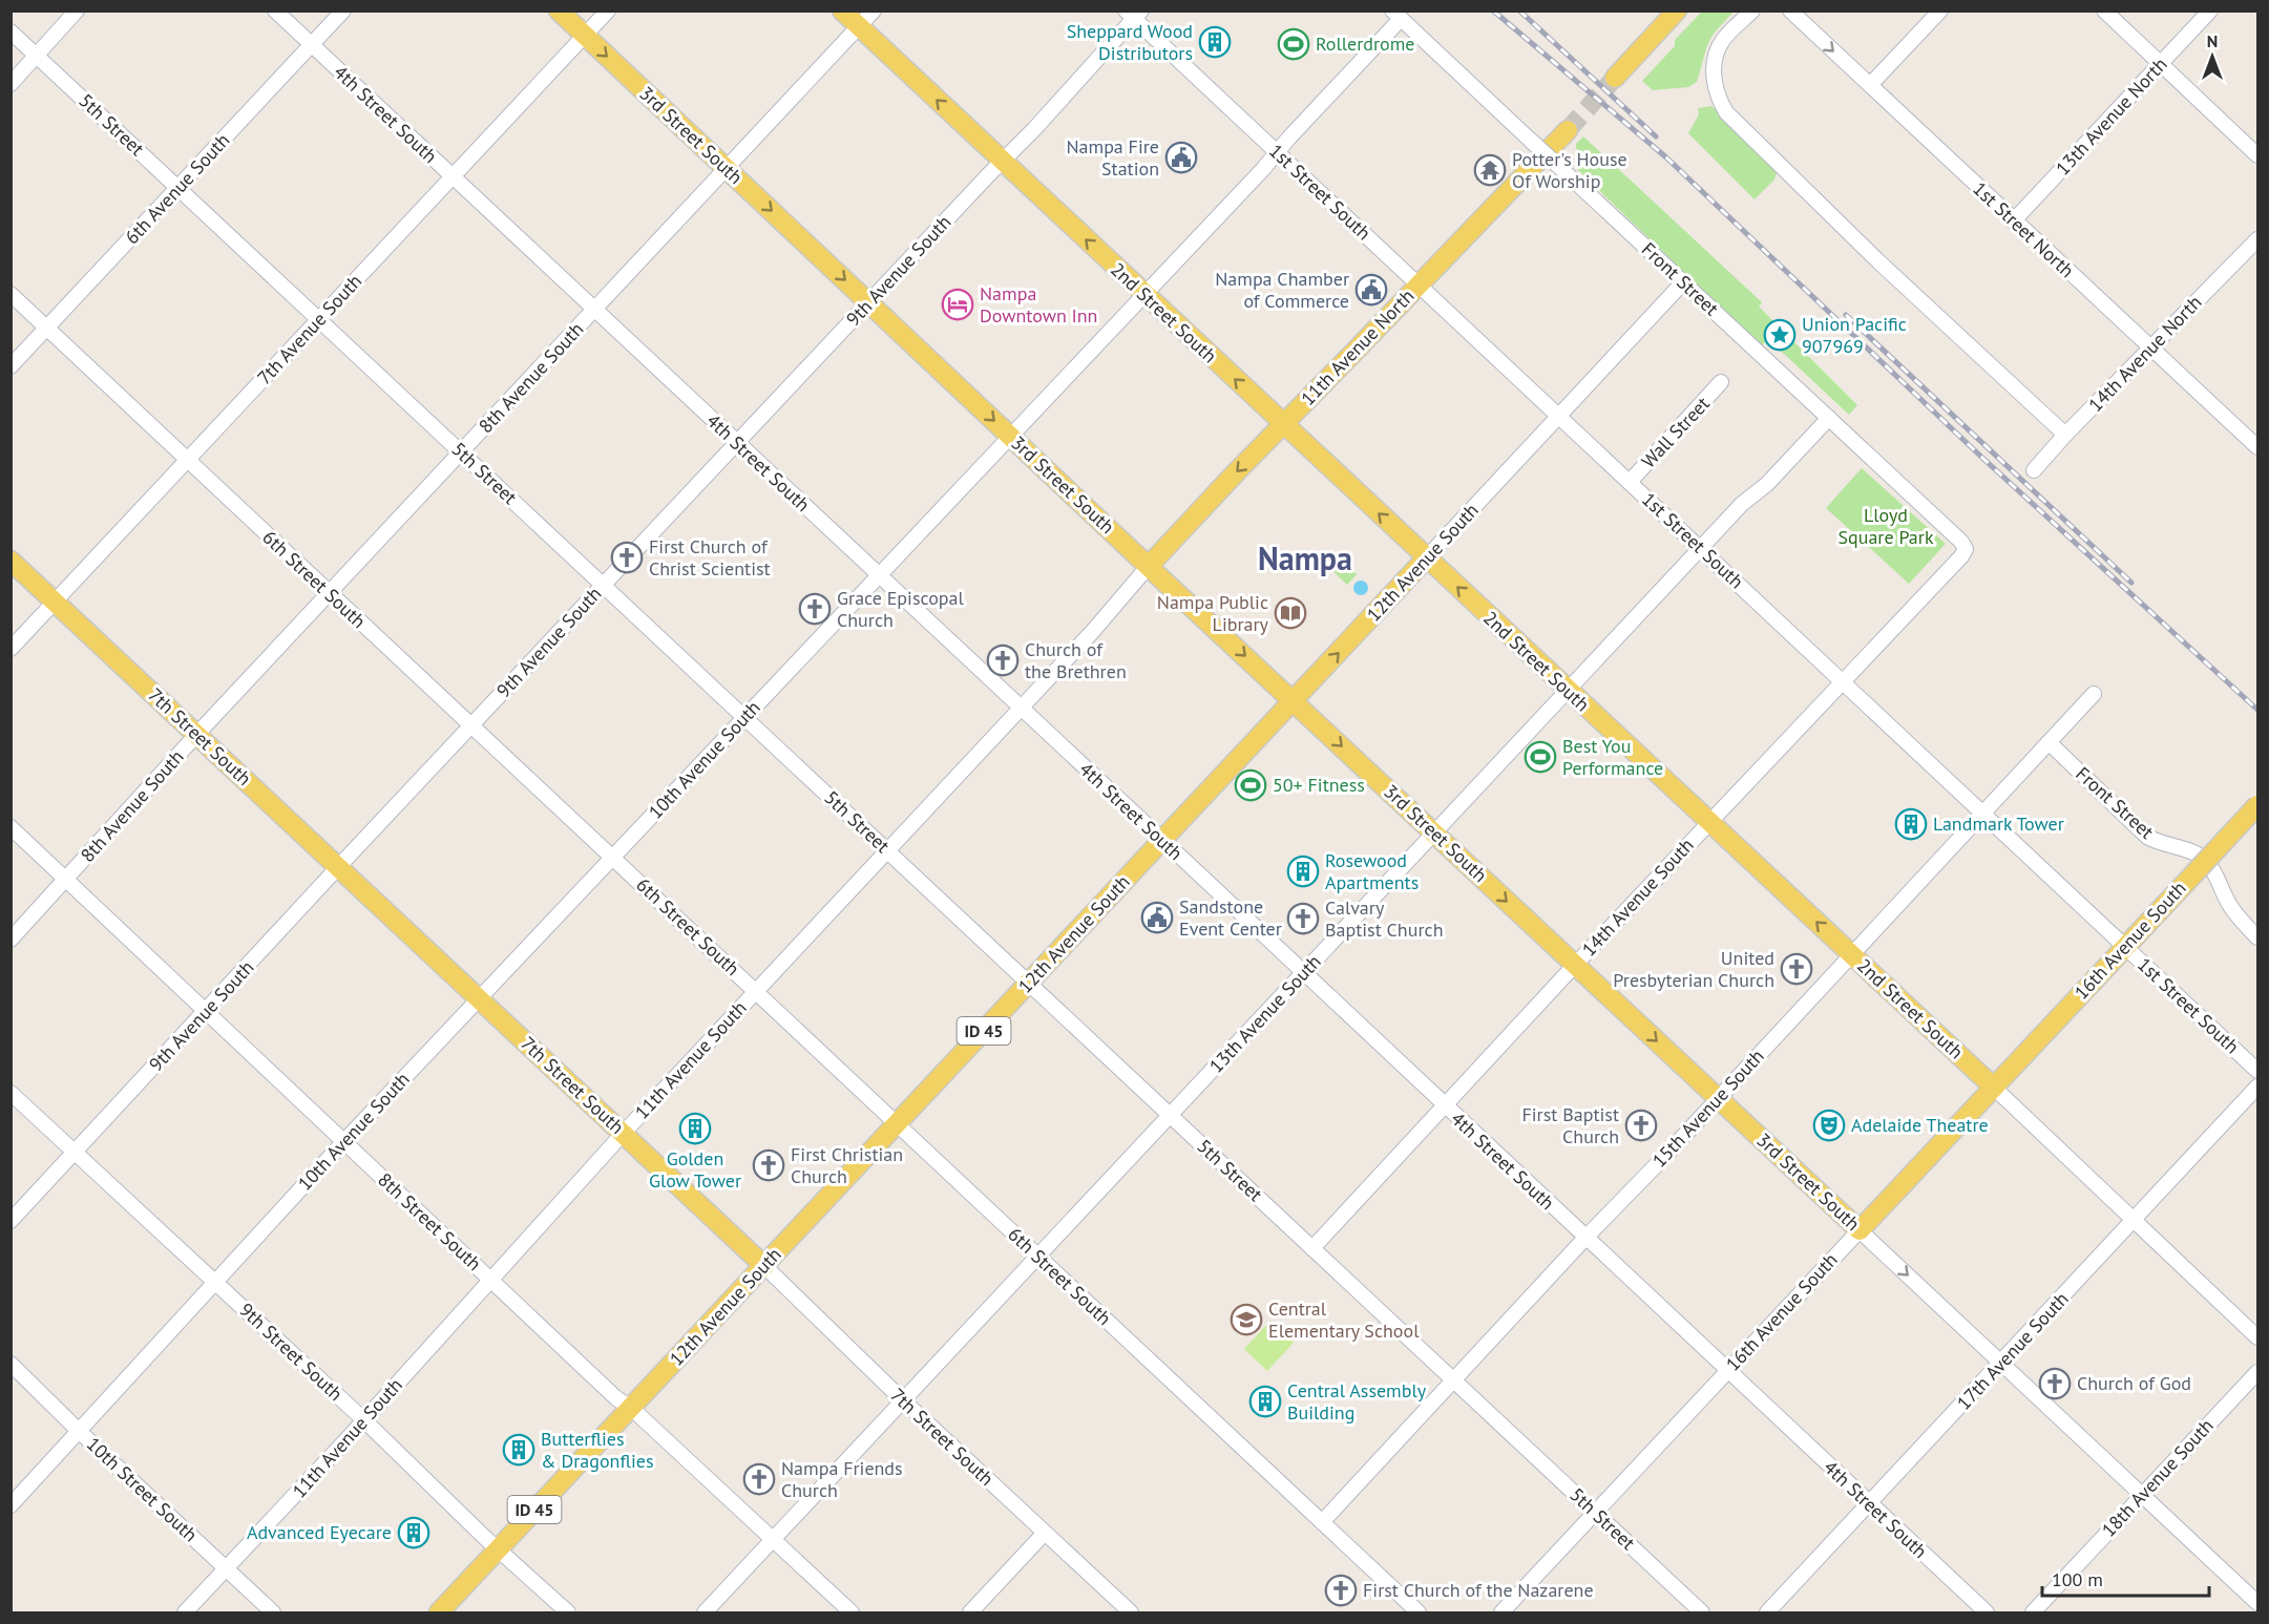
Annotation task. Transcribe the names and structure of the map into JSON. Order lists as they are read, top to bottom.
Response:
{
  "streets": {
    "main road": [
      "3rd Street South",
      "2nd Street South",
      "11th Avenue North",
      "12th Avenue South",
      "7th Street South",
      "16th Avenue South",
      "ID 45"
    ],
    "street": [
      "4th Street South",
      "13th Avenue North",
      "5th Street",
      "6th Avenue South",
      "1st Street South",
      "1st Street North",
      "9th Avenue South",
      "Front Street",
      "7th Avenue South",
      "14th Avenue North",
      "8th Avenue South",
      "Wall Street",
      "6th Street South",
      "10th Avenue South",
      "14th Avenue South",
      "13th Avenue South",
      "11th Avenue South",
      "15th Avenue South",
      "8th Street South",
      "17th Avenue South",
      "9th Street South",
      "18th Avenue South",
      "10th Street South"
    ]
  },
  "crossings": [
    ["4th Street South", "6th Avenue South"],
    ["4th Street South", "9th Avenue South"],
    ["4th Street South", "7th Avenue South"],
    ["4th Street South", "8th Avenue South"],
    ["4th Street South", "12th Avenue South"],
    ["4th Street South", "10th Avenue South"],
    ["4th Street South", "14th Avenue South"],
    ["4th Street South", "16th Avenue South"],
    ["4th Street South", "13th Avenue South"],
    ["4th Street South", "11th Avenue South"],
    ["4th Street South", "15th Avenue South"],
    ["4th Street South", "17th Avenue South"],
    ["13th Avenue North", "1st Street North"],
    ["5th Street", "6th Avenue South"],
    ["5th Street", "9th Avenue South"],
    ["5th Street", "7th Avenue South"],
    ["5th Street", "8th Avenue South"],
    ["5th Street", "12th Avenue South"],
    ["5th Street", "10th Avenue South"],
    ["5th Street", "14th Avenue South"],
    ["5th Street", "16th Avenue South"],
    ["5th Street", "13th Avenue South"],
    ["5th Street", "11th Avenue South"],
    ["5th Street", "15th Avenue South"],
    ["3rd Street South", "9th Avenue South"],
    ["3rd Street South", "7th Avenue South"],
    ["3rd Street South", "11th Avenue North"],
    ["3rd Street South", "8th Avenue South"],
    ["3rd Street South", "12th Avenue South"],
    ["3rd Street South", "10th Avenue South"],
    ["3rd Street South", "14th Avenue South"],
    ["3rd Street South", "16th Avenue South"],
    ["3rd Street South", "13th Avenue South"],
    ["3rd Street South", "11th Avenue South"],
    ["3rd Street South", "15th Avenue South"],
    ["3rd Street South", "17th Avenue South"],
    ["3rd Street South", "18th Avenue South"],
    ["6th Avenue South", "6th Street South"],
    ["1st Street South", "9th Avenue South"],
    ["1st Street South", "11th Avenue North"],
    ["1st Street South", "Wall Street"],
    ["1st Street South", "12th Avenue South"],
    ["1st Street South", "10th Avenue South"],
    ["1st Street South", "14th Avenue South"],
    ["1st Street South", "16th Avenue South"],
    ["1st Street South", "13th Avenue South"],
    ["1st Street South", "15th Avenue South"],
    ["1st Street North", "14th Avenue North"],
    ["9th Avenue South", "2nd Street South"],
    ["9th Avenue South", "6th Street South"],
    ["9th Avenue South", "7th Street South"],
    ["9th Avenue South", "8th Street South"],
    ["9th Avenue South", "9th Street South"],
    ["Front Street", "12th Avenue South"],
    ["Front Street", "10th Avenue South"],
    ["Front Street", "14th Avenue South"],
    ["Front Street", "13th Avenue South"],
    ["Front Street", "15th Avenue South"],
    ["2nd Street South", "11th Avenue North"],
    ["2nd Street South", "8th Avenue South"],
    ["2nd Street South", "12th Avenue South"],
    ["2nd Street South", "10th Avenue South"],
    ["2nd Street South", "14th Avenue South"],
    ["2nd Street South", "16th Avenue South"],
    ["2nd Street South", "13th Avenue South"],
    ["2nd Street South", "15th Avenue South"],
    ["2nd Street South", "17th Avenue South"],
    ["7th Avenue South", "6th Street South"],
    ["7th Avenue South", "7th Street South"],
    ["11th Avenue North", "11th Avenue South"],
    ["8th Avenue South", "6th Street South"],
    ["8th Avenue South", "7th Street South"],
    ["8th Avenue South", "8th Street South"],
    ["12th Avenue South", "6th Street South"],
    ["12th Avenue South", "7th Street South"],
    ["12th Avenue South", "8th Street South"],
    ["12th Avenue South", "9th Street South"],
    ["6th Street South", "10th Avenue South"],
    ["6th Street South", "13th Avenue South"],
    ["6th Street South", "11th Avenue South"],
    ["6th Street South", "15th Avenue South"],
    ["7th Street South", "10th Avenue South"],
    ["7th Street South", "13th Avenue South"],
    ["7th Street South", "11th Avenue South"],
    ["10th Avenue South", "8th Street South"],
    ["10th Avenue South", "9th Street South"],
    ["10th Avenue South", "10th Street South"],
    ["13th Avenue South", "8th Street South"],
    ["11th Avenue South", "8th Street South"],
    ["11th Avenue South", "9th Street South"],
    ["11th Avenue South", "10th Street South"]
  ],
  "one_way": ["3rd Street South", "2nd Street South"],
  "districts": ["Nampa"],
  "parks": ["Lloyd Square Park"],
  "places": {
    "building": [
      "Sheppard Wood Distributors",
      "Landmark Tower",
      "Rosewood Apartments",
      "Golden Glow Tower",
      "Central Assembly Building",
      "Butterflies & Dragonflies",
      "Advanced Eyecare"
    ],
    "sports": ["Rollerdrome", "Best You Performance", "50+ Fitness"],
    "public building": ["Nampa Fire Station", "Nampa Chamber of Commerce", "Sandstone Event Center"],
    "temple": ["Potter's House Of Worship"],
    "hotel": ["Nampa Downtown Inn"],
    "place": ["Union Pacific 907969"],
    "church": [
      "First Church of Christ Scientist",
      "Grace Episcopal Church",
      "Church of the Brethren",
      "Calvary Baptist Church",
      "United Presbyterian Church",
      "First Baptist Church",
      "First Christian Church",
      "Church of God",
      "Nampa Friends Church",
      "First Church of the Nazarene"
    ],
    "library": ["Nampa Public Library"],
    "theatre": ["Adelaide Theatre"],
    "school or university": ["Central Elementary School"]
  },
  "scale_bar": "100 m",
  "north": "top"
}
